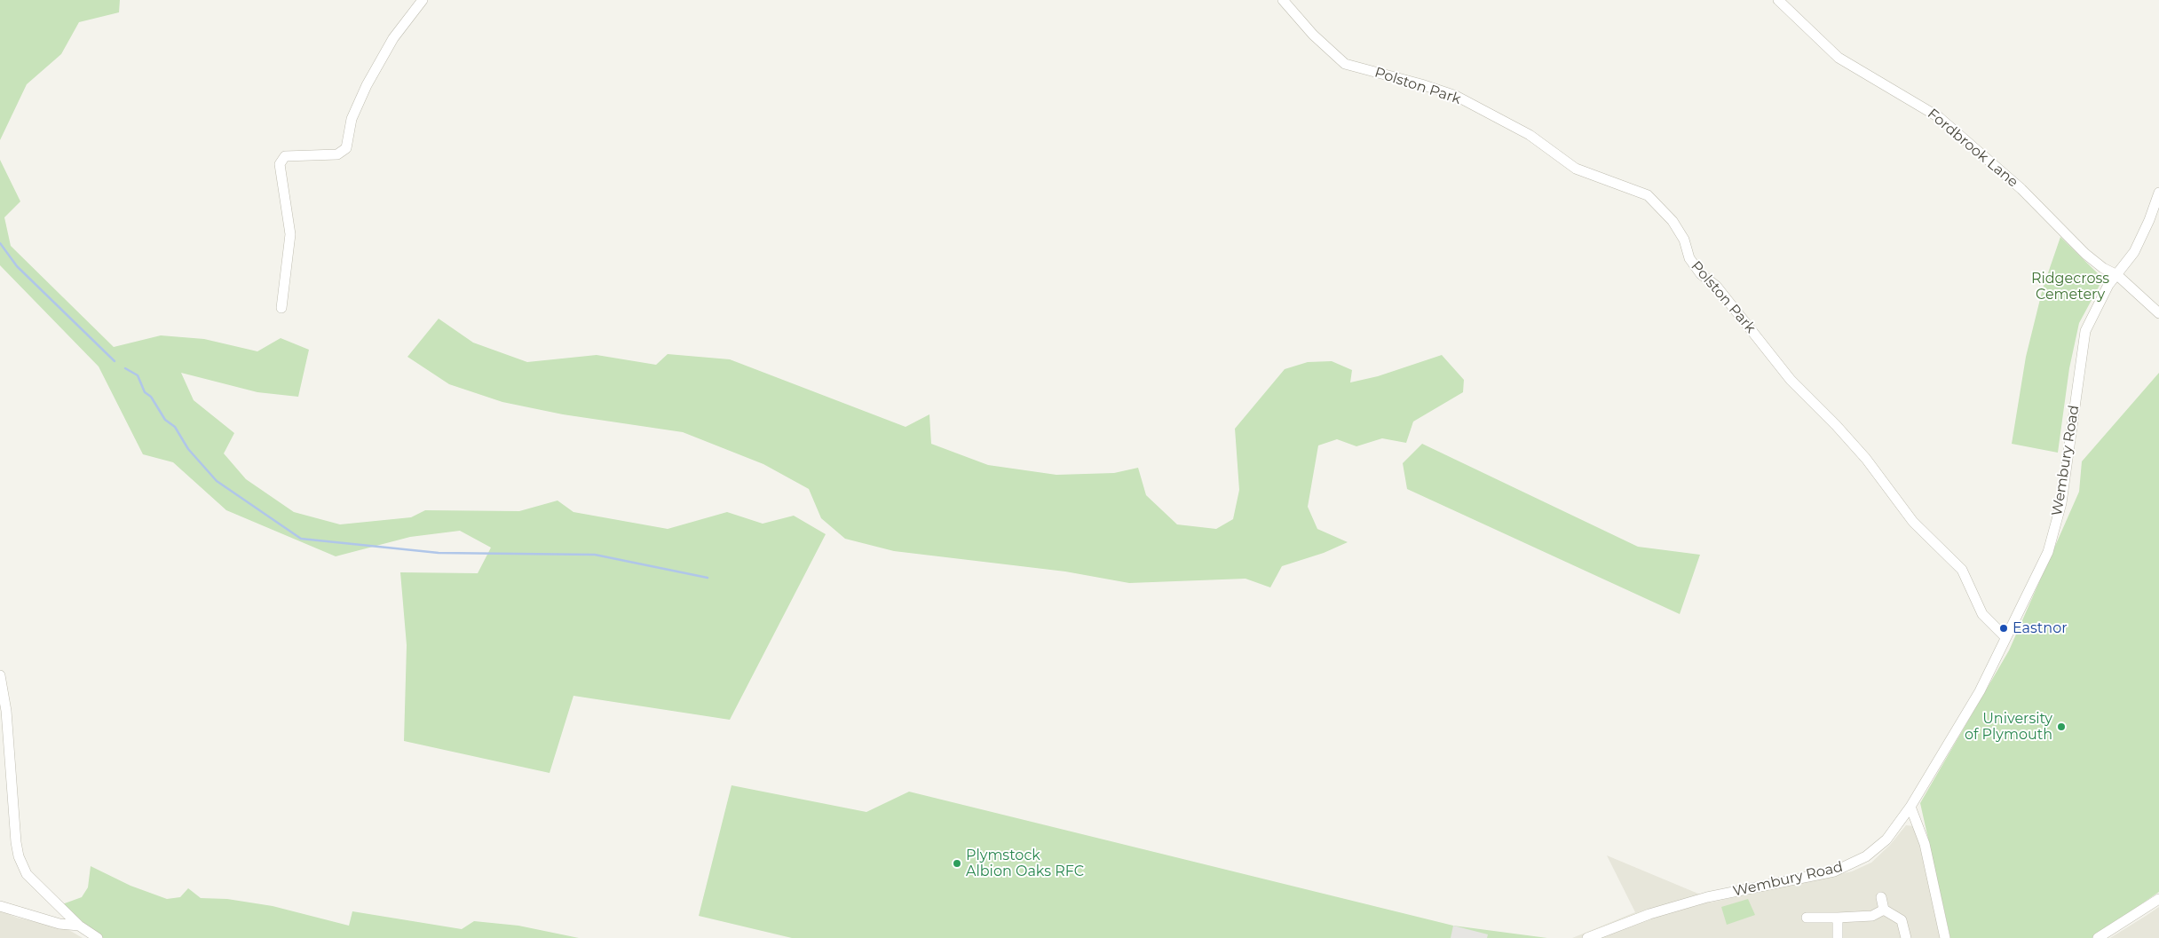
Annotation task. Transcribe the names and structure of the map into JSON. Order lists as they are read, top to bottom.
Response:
{
  "streets": {
    "street": ["Polston Park", "Fordbrook Lane", "Wembury Road"]
  },
  "crossings": [
    ["Polston Park", "Wembury Road"],
    ["Fordbrook Lane", "Wembury Road"]
  ],
  "parks": ["Ridgecross Cemetery"],
  "places": ["Eastnor", "University of Plymouth", "Plymstock Albion Oaks RFC"]
}
